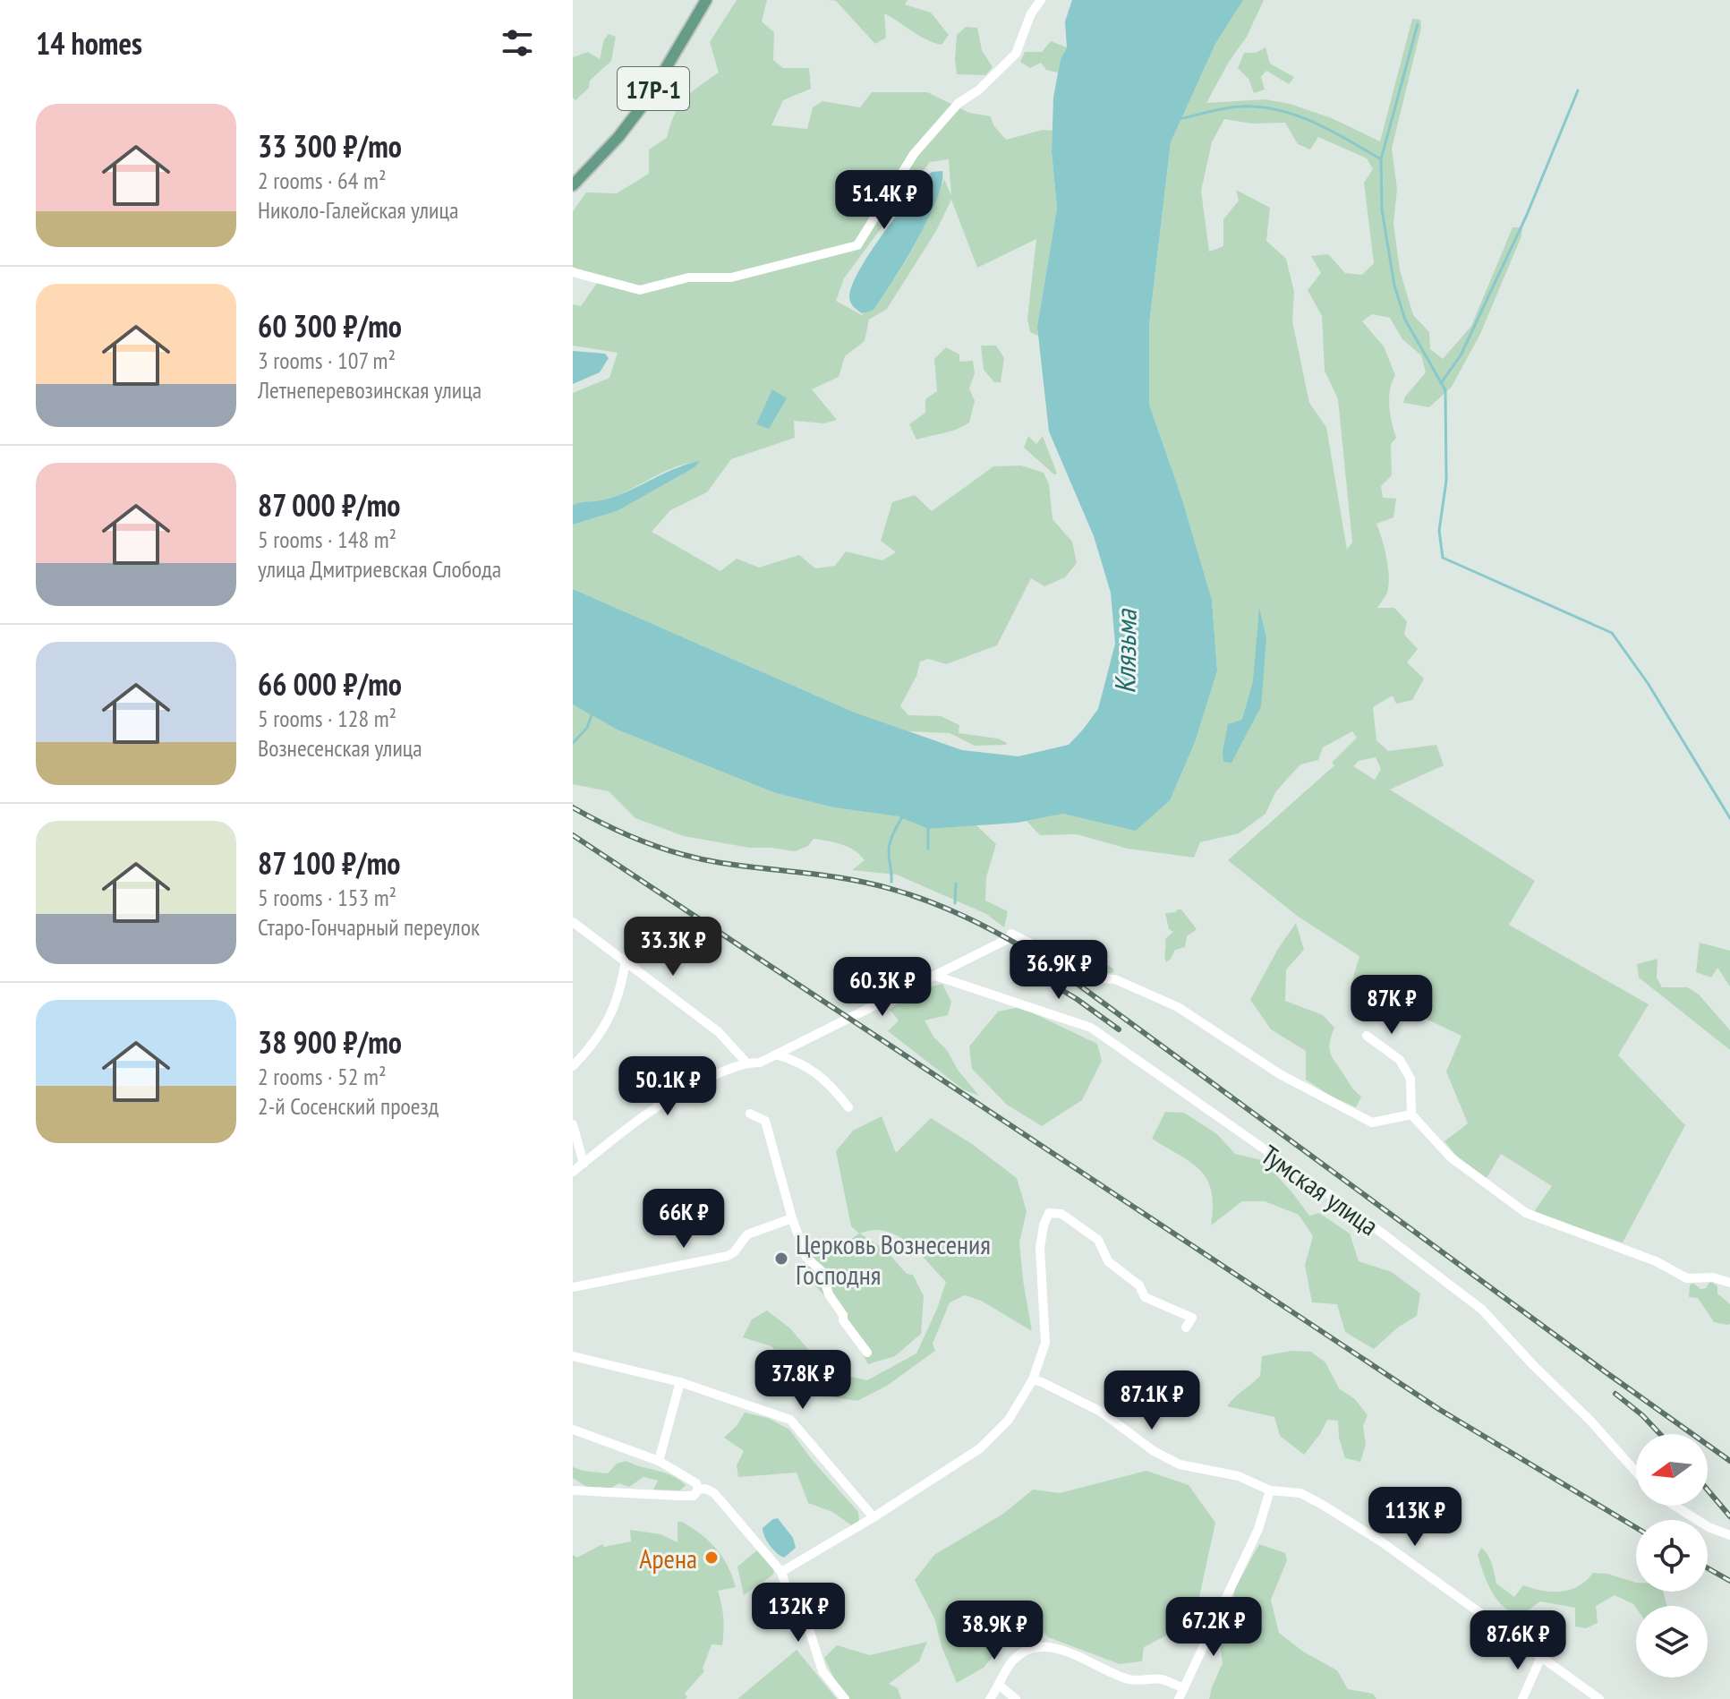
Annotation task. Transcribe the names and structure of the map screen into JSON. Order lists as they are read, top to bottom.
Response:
{
  "streets": {
    "main road": ["17Р-1"],
    "street": ["Тумская улица"]
  },
  "water": ["Клязьма"],
  "places": ["Церковь Вознесения Господня", "Арена"],
  "north": "left",
  "page": {
    "heading": "14 homes",
    "list": [
      {
        "name": "33 300 ₽/mo",
        "note": "2 rooms · 64 m² · Николо-Галейская улица"
      },
      {
        "name": "60 300 ₽/mo",
        "note": "3 rooms · 107 m² · Летнеперевозинская улица"
      },
      {
        "name": "87 000 ₽/mo",
        "note": "5 rooms · 148 m² · улица Дмитриевская Слобода"
      },
      {
        "name": "66 000 ₽/mo",
        "note": "5 rooms · 128 m² · Вознесенская улица"
      },
      {
        "name": "87 100 ₽/mo",
        "note": "5 rooms · 153 m² · Старо-Гончарный переулок"
      },
      {
        "name": "38 900 ₽/mo",
        "note": "2 rooms · 52 m² · 2-й Сосенский проезд"
      }
    ],
    "price": [
      "51.4K ₽",
      "33.3K ₽",
      "36.9K ₽",
      "60.3K ₽",
      "87K ₽",
      "50.1K ₽",
      "66K ₽",
      "37.8K ₽",
      "87.1K ₽",
      "113K ₽",
      "132K ₽",
      "67.2K ₽",
      "38.9K ₽",
      "87.6K ₽"
    ]
  }
}
